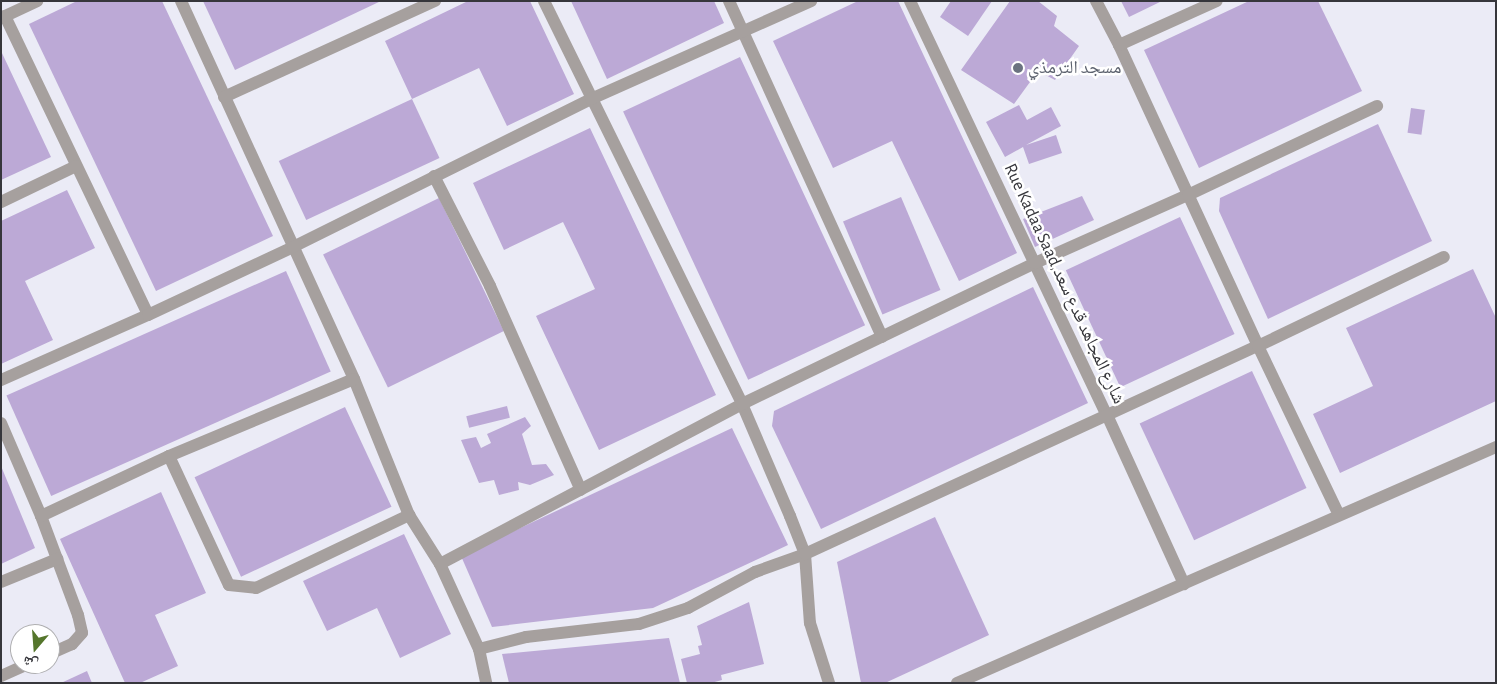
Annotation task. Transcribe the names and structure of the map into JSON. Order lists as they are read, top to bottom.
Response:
{
  "streets": {
    "street": ["Rue Kadaa Saad,شارع المجاهد قدع سعد"]
  },
  "places": ["مسجد الترمذي"],
  "north": "bottom"
}
